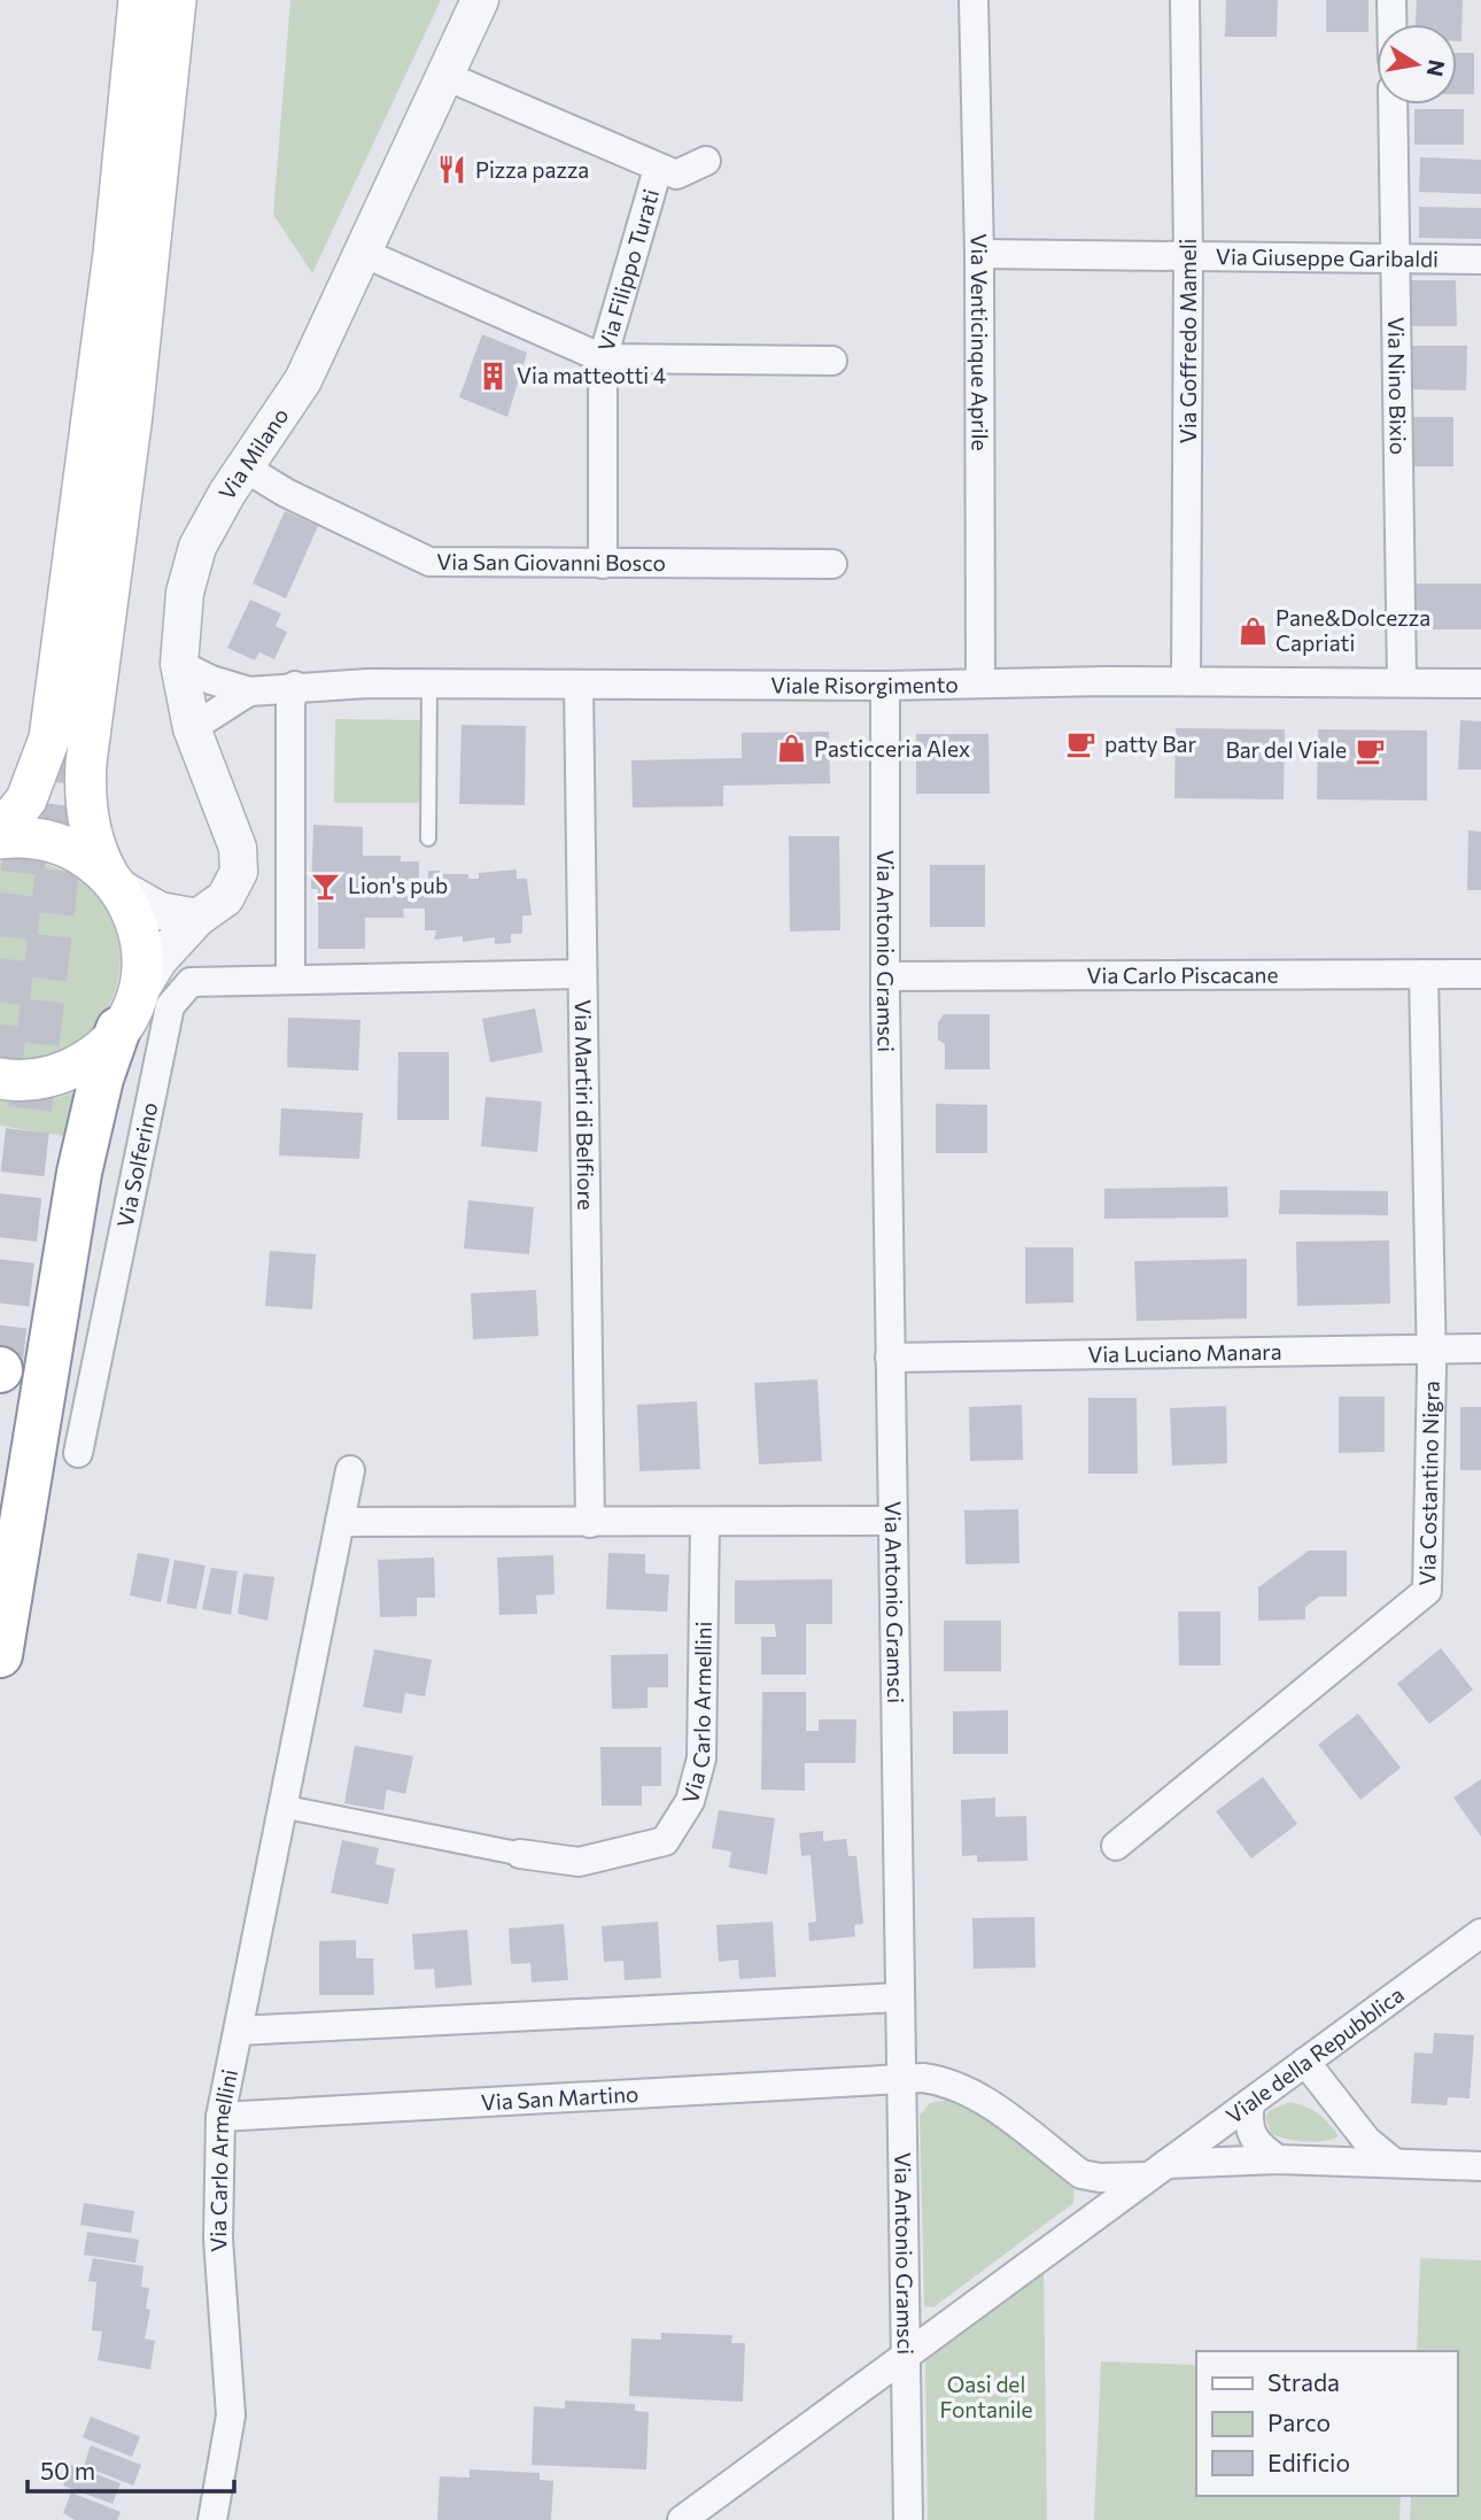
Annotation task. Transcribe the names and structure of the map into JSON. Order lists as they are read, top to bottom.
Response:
{
  "streets": {
    "street": [
      "Via Giuseppe Garibaldi",
      "Via Filippo Turati",
      "Via Goffredo Mameli",
      "Via Venticinque Aprile",
      "Via Nino Bixio",
      "Via Milano",
      "Via San Giovanni Bosco",
      "Viale Risorgimento",
      "Via Antonio Gramsci",
      "Via Carlo Piscacane",
      "Via Martiri di Belfiore",
      "Via Solferino",
      "Via Luciano Manara",
      "Via Costantino Nigra",
      "Via Carlo Armellini",
      "Viale della Repubblica",
      "Via San Martino"
    ]
  },
  "crossings": [
    ["Via Giuseppe Garibaldi", "Via Goffredo Mameli"],
    ["Via Giuseppe Garibaldi", "Via Venticinque Aprile"],
    ["Via Giuseppe Garibaldi", "Via Nino Bixio"],
    ["Via Filippo Turati", "Via San Giovanni Bosco"],
    ["Via Goffredo Mameli", "Viale Risorgimento"],
    ["Via Venticinque Aprile", "Viale Risorgimento"],
    ["Via Nino Bixio", "Viale Risorgimento"],
    ["Via Milano", "Via San Giovanni Bosco"],
    ["Via Milano", "Viale Risorgimento"],
    ["Viale Risorgimento", "Via Antonio Gramsci"],
    ["Viale Risorgimento", "Via Martiri di Belfiore"],
    ["Via Antonio Gramsci", "Via Carlo Piscacane"],
    ["Via Antonio Gramsci", "Via Luciano Manara"],
    ["Via Antonio Gramsci", "Viale della Repubblica"],
    ["Via Antonio Gramsci", "Via San Martino"],
    ["Via Carlo Piscacane", "Via Costantino Nigra"],
    ["Via Martiri di Belfiore", "Via Solferino"],
    ["Via Luciano Manara", "Via Costantino Nigra"],
    ["Via Carlo Armellini", "Via San Martino"]
  ],
  "parks": ["Oasi del Fontanile"],
  "places": {
    "restaurant": ["Pizza pazza"],
    "building": ["Via matteotti 4"],
    "shop": ["Pane&Dolcezza Capriati", "Pasticceria Alex"],
    "cafe": ["patty Bar", "Bar del Viale"],
    "bar": ["Lion's pub"]
  },
  "legend": ["Strada", "Parco", "Edificio"],
  "scale_bar": "50 m",
  "north": "right"
}
